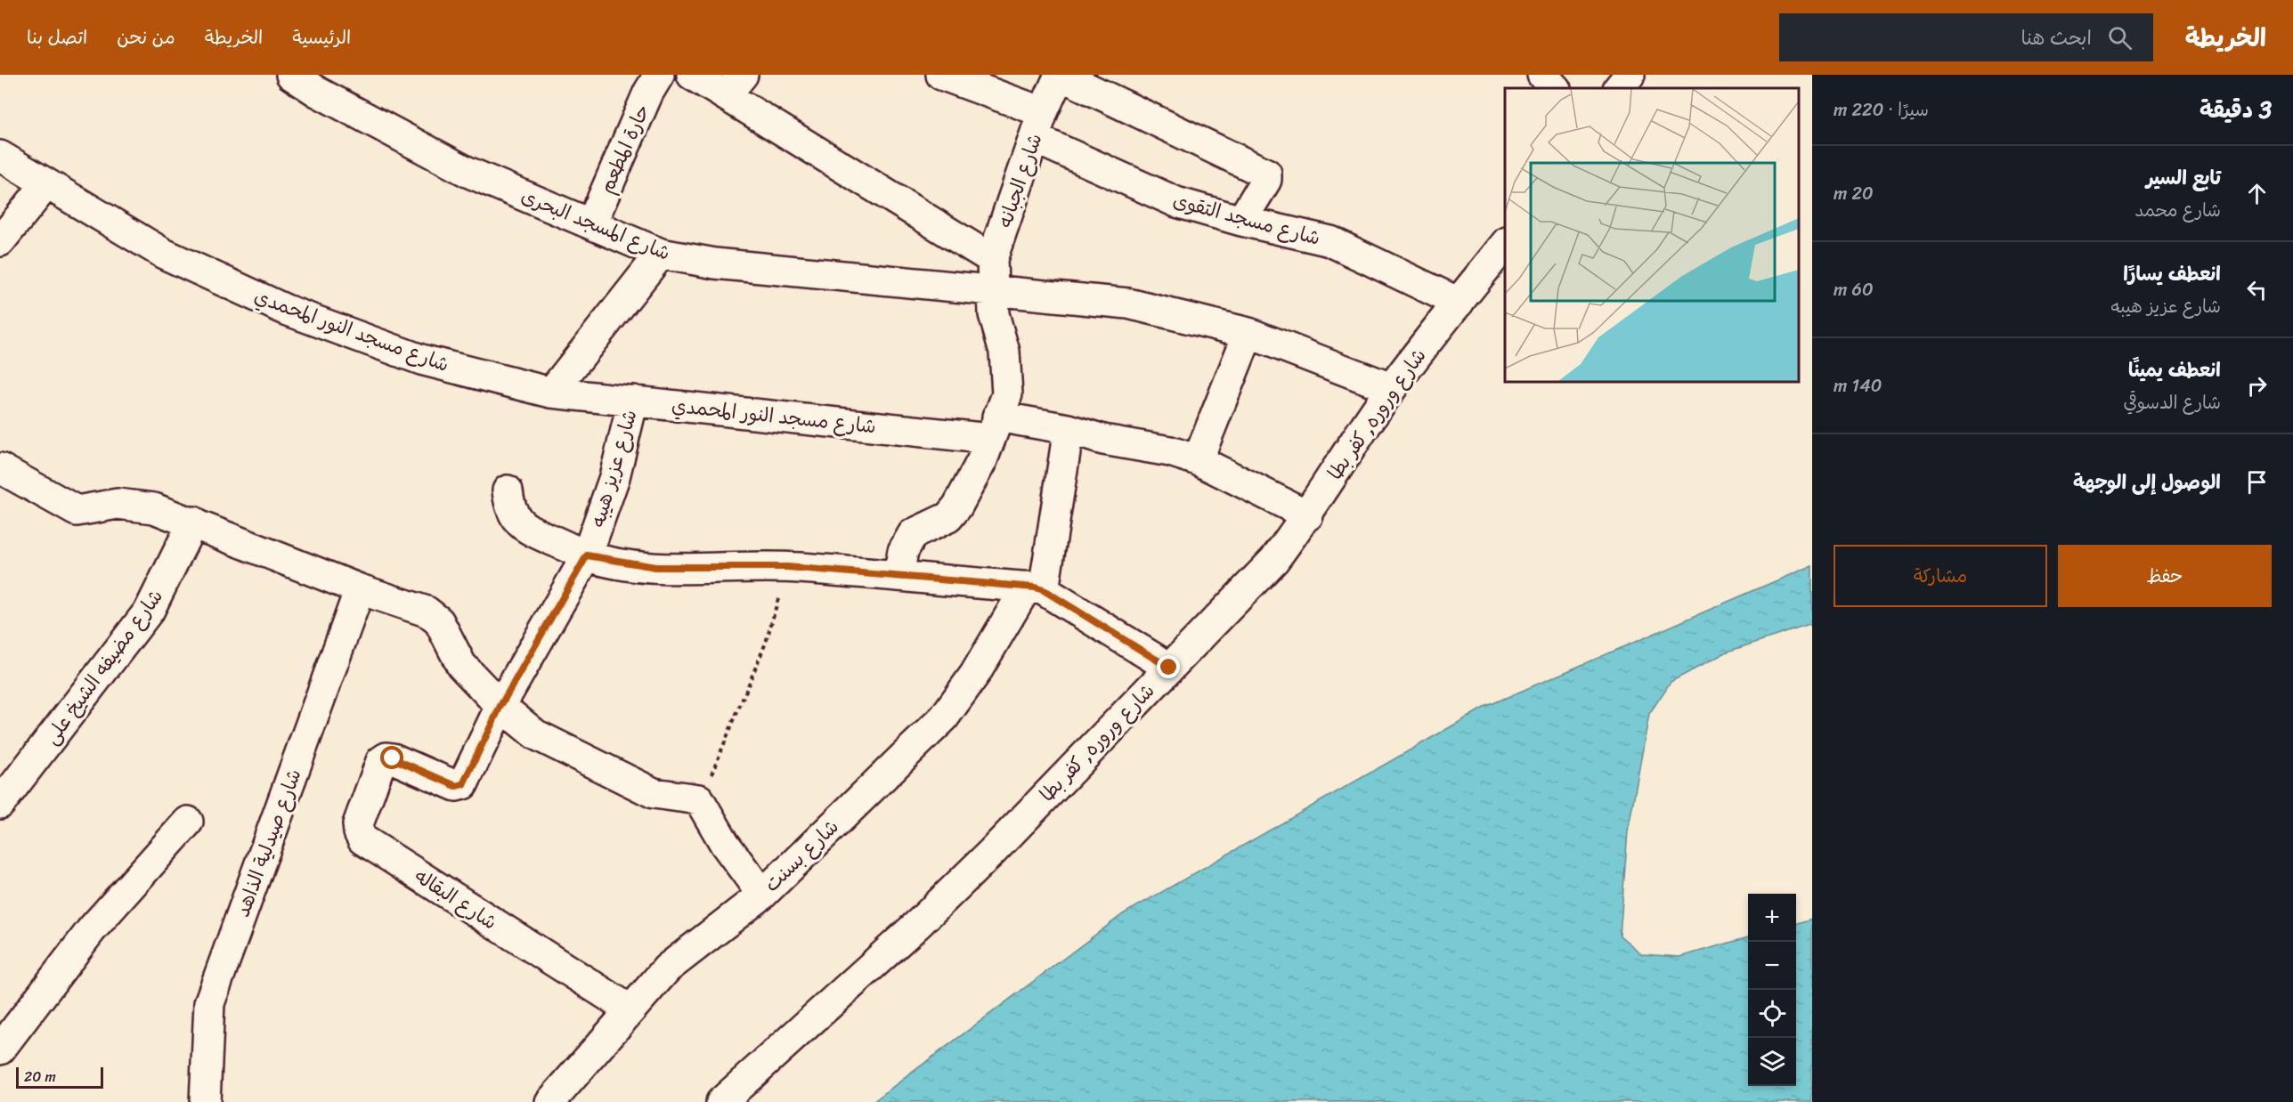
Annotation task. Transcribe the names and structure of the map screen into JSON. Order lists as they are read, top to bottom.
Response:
{
  "streets": {
    "street": [
      "حارة المطعم",
      "شارع الجبانه",
      "شارع مسجد التقوى",
      "شارع المسجد البحرى",
      "شارع مسجد النور المحمدي",
      "شارع وروره, كفر بطا",
      "شارع عزيز هيبه",
      "شارع مضيفه الشيخ على",
      "شارع صيدلية الذاهد",
      "شارع بسنت",
      "شارع البقاله"
    ]
  },
  "crossings": [
    ["حارة المطعم", "شارع المسجد البحرى"],
    ["شارع الجبانه", "شارع مسجد التقوى"],
    ["شارع الجبانه", "شارع المسجد البحرى"],
    ["شارع الجبانه", "شارع مسجد النور المحمدي"],
    ["شارع مسجد التقوى", "شارع وروره, كفر بطا"],
    ["شارع المسجد البحرى", "شارع وروره, كفر بطا"],
    ["شارع مسجد النور المحمدي", "شارع وروره, كفر بطا"],
    ["شارع مسجد النور المحمدي", "شارع عزيز هيبه"],
    ["شارع عزيز هيبه", "شارع البقاله"],
    ["شارع بسنت", "شارع البقاله"]
  ],
  "scale_bar": "20 m",
  "page": {
    "header": "الخريطة",
    "search": "ابحث هنا",
    "nav": [
      "الرئيسية",
      "الخريطة",
      "من نحن",
      "اتصل بنا"
    ],
    "heading": ["3 دقيقة", "سيرًا · 220 m"],
    "list": [
      ["تابع السير", "شارع محمد", "20 m"],
      ["انعطف يسارًا", "شارع عزيز هيبه", "60 m"],
      ["انعطف يمينًا", "شارع الدسوقي", "140 m"],
      "الوصول إلى الوجهة"
    ],
    "buttons": ["حفظ", "مشاركة"],
    "map_buttons": ["+", "−"],
    "scale": "20 m"
  }
}
